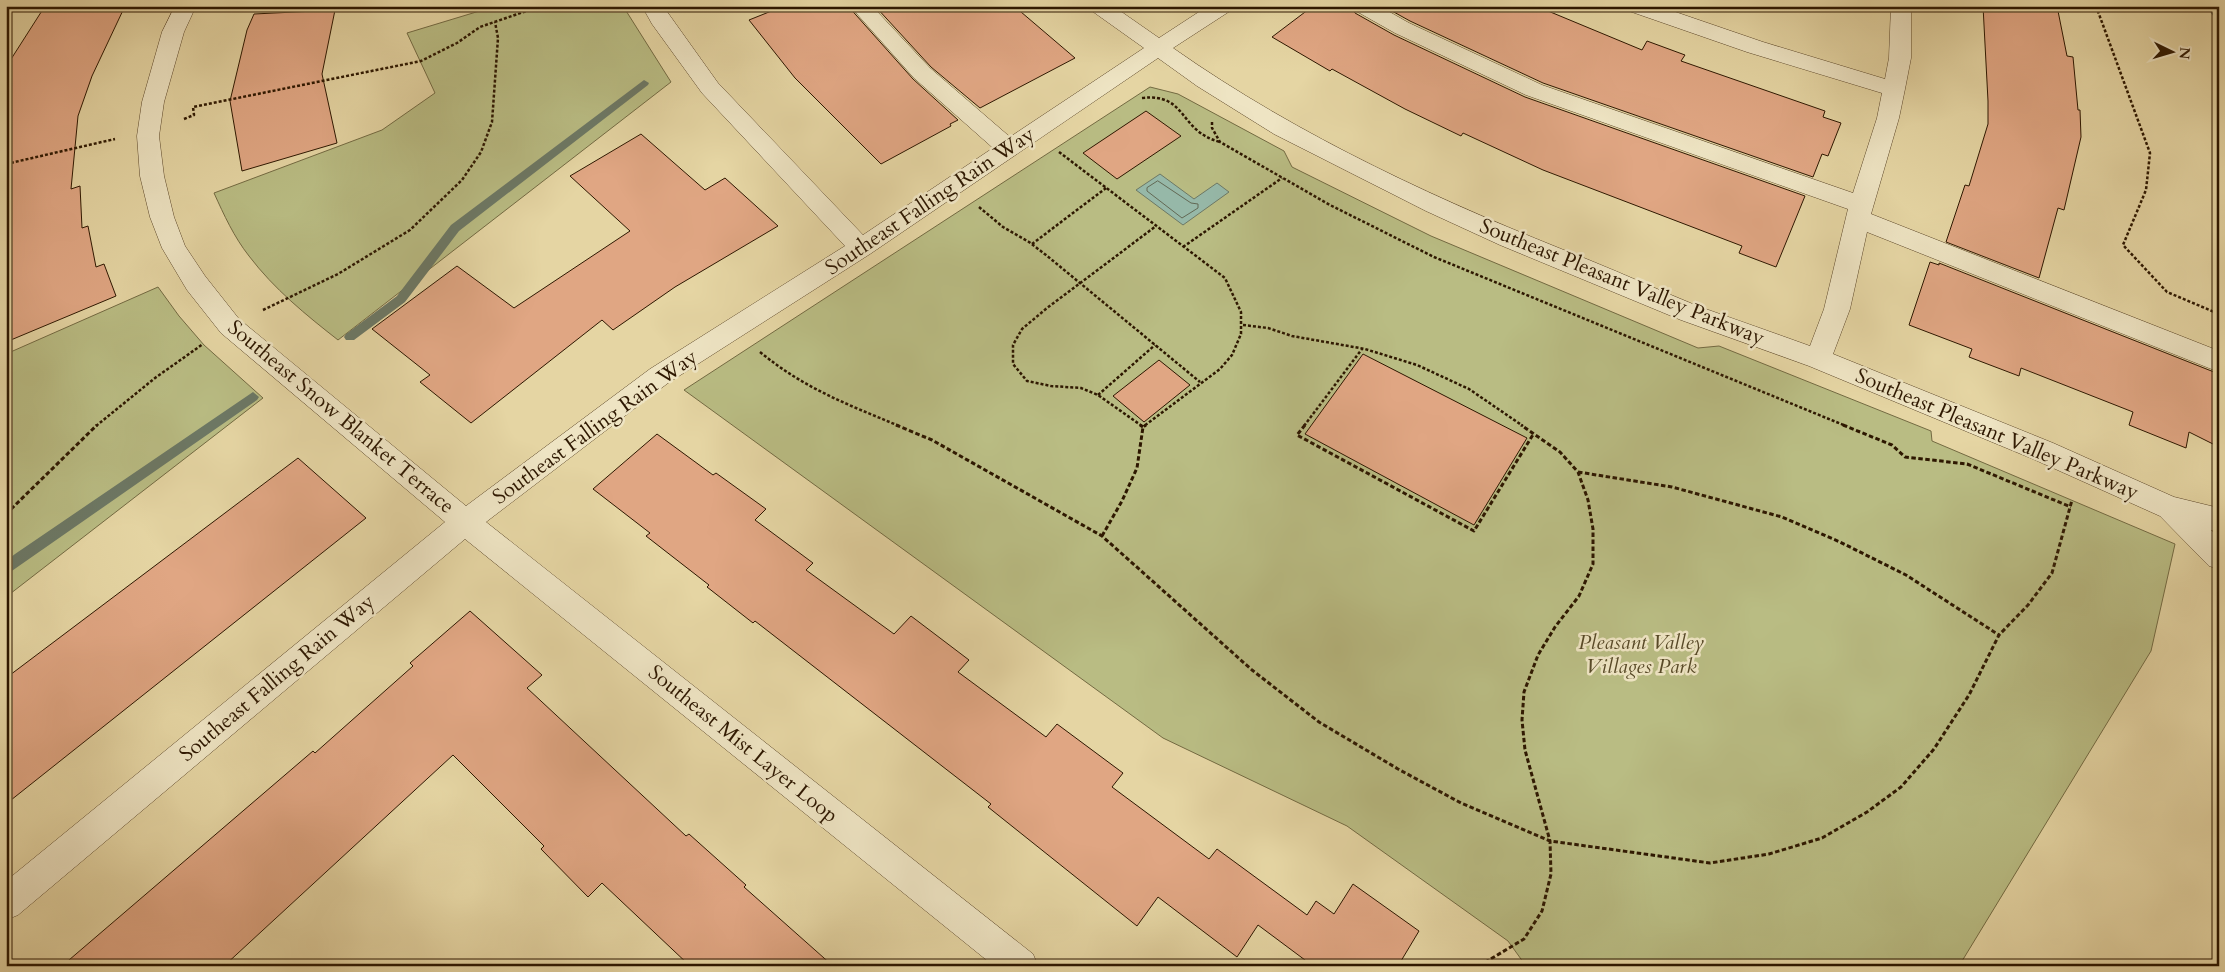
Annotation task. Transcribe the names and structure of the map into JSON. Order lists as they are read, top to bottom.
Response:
{
  "streets": {
    "street": [
      "Southeast Falling Rain Way",
      "Southeast Pleasant Valley Parkway",
      "Southeast Snow Blanket Terrace",
      "Southeast Mist Layer Loop"
    ]
  },
  "crossings": [
    ["Southeast Falling Rain Way", "Southeast Pleasant Valley Parkway"],
    ["Southeast Falling Rain Way", "Southeast Snow Blanket Terrace"],
    ["Southeast Falling Rain Way", "Southeast Mist Layer Loop"],
    ["Southeast Snow Blanket Terrace", "Southeast Mist Layer Loop"]
  ],
  "parks": ["Pleasant Valley Villages Park"],
  "north": "right"
}
